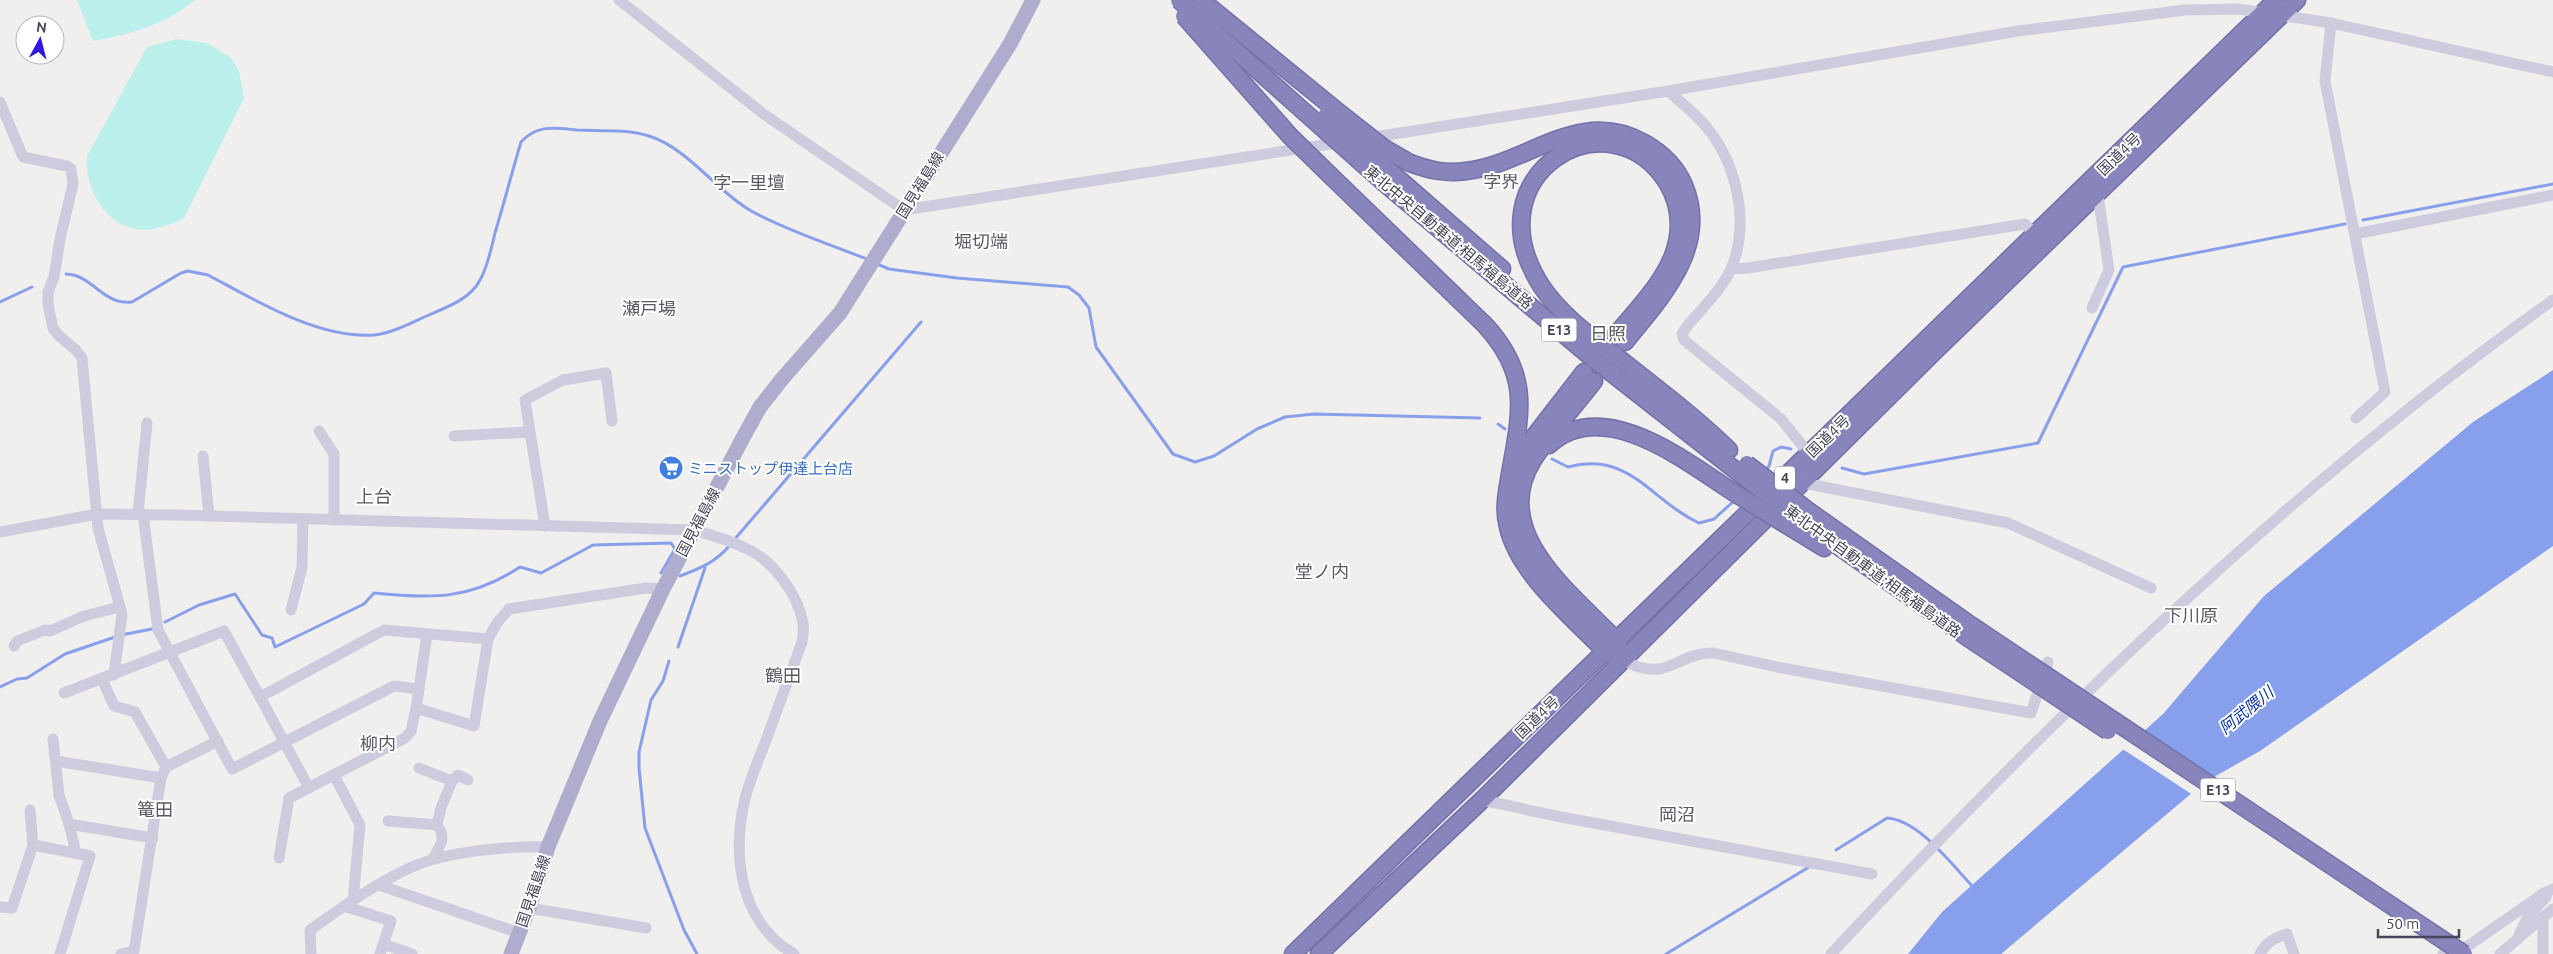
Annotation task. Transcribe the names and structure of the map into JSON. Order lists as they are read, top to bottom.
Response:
{
  "streets": {
    "highway": [
      "国道4号",
      "東北中央自動車道;相馬福島道路",
      "E13",
      "4"
    ],
    "main road": ["国見福島線"]
  },
  "districts": [
    "字界",
    "字一里壇",
    "堀切端",
    "瀬戸場",
    "日照",
    "上台",
    "堂ノ内",
    "下川原",
    "鶴田",
    "柳内",
    "篭田",
    "岡沼"
  ],
  "water": ["阿武隈川"],
  "places": {
    "supermarket": ["ミニストップ伊達上台店"]
  },
  "scale_bar": "50 m",
  "north": "top"
}
